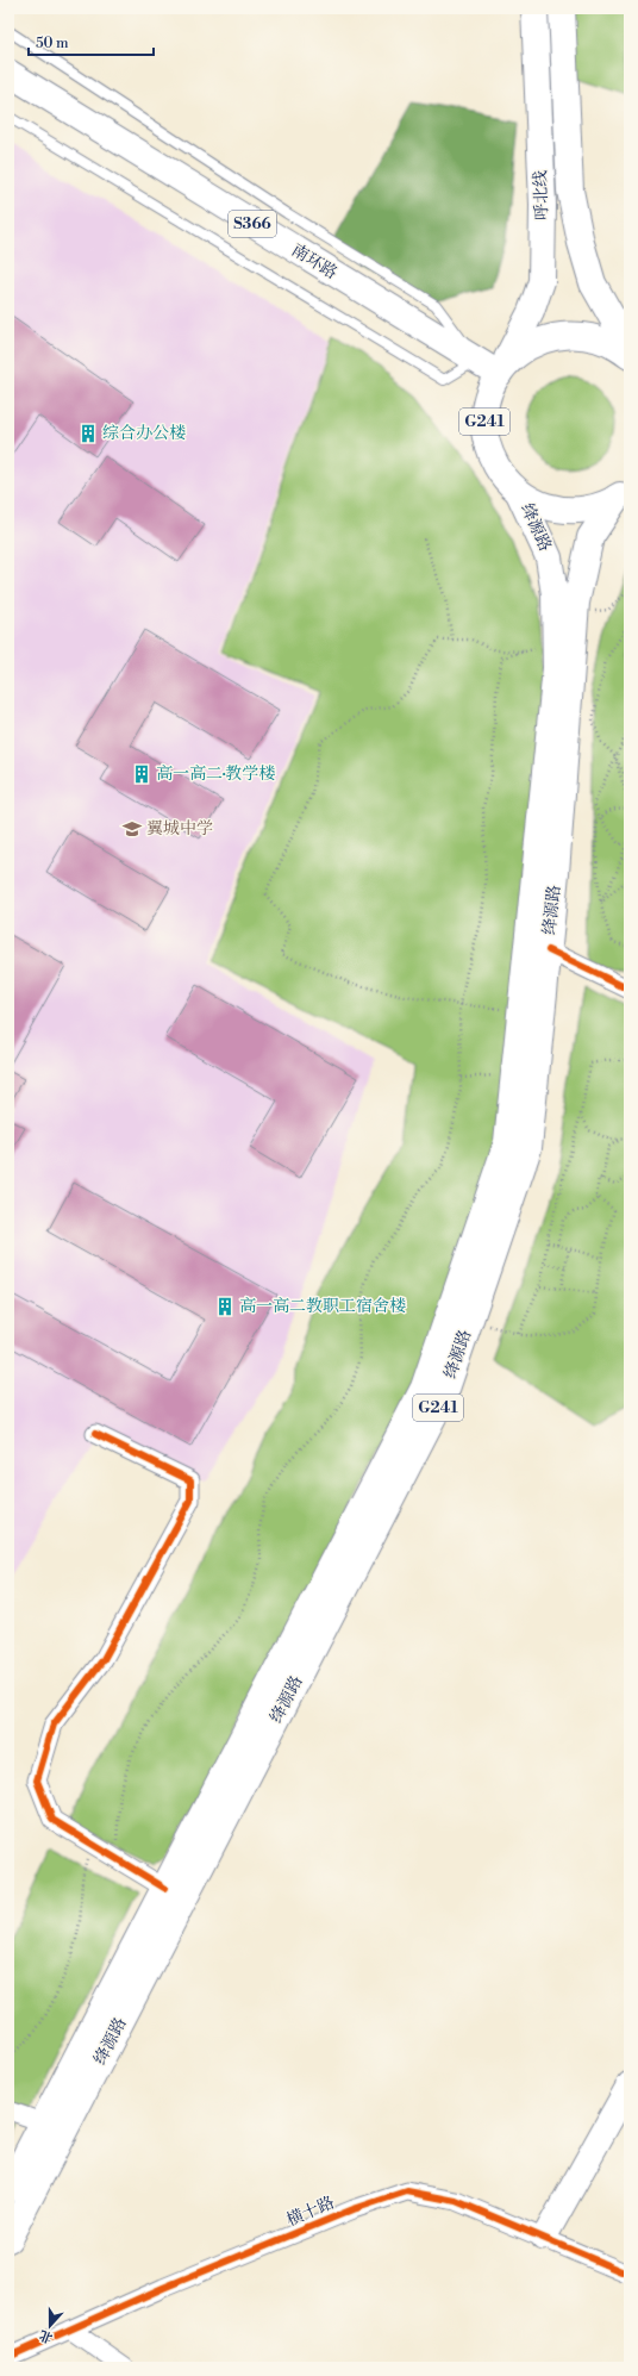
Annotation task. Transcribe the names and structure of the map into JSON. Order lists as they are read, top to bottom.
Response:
{
  "streets": {
    "main road": [
      "呼北线",
      "S366",
      "南环路",
      "G241",
      "绛源路"
    ],
    "street": ["横十路"]
  },
  "crossings": [
    ["呼北线", "南环路"],
    ["呼北线", "绛源路"]
  ],
  "places": {
    "building": ["综合办公楼", "高一高二·教学楼", "高一高二教职工宿舍楼"],
    "school or university": ["翼城中学"]
  },
  "scale_bar": "50 m",
  "north": "bottom"
}
